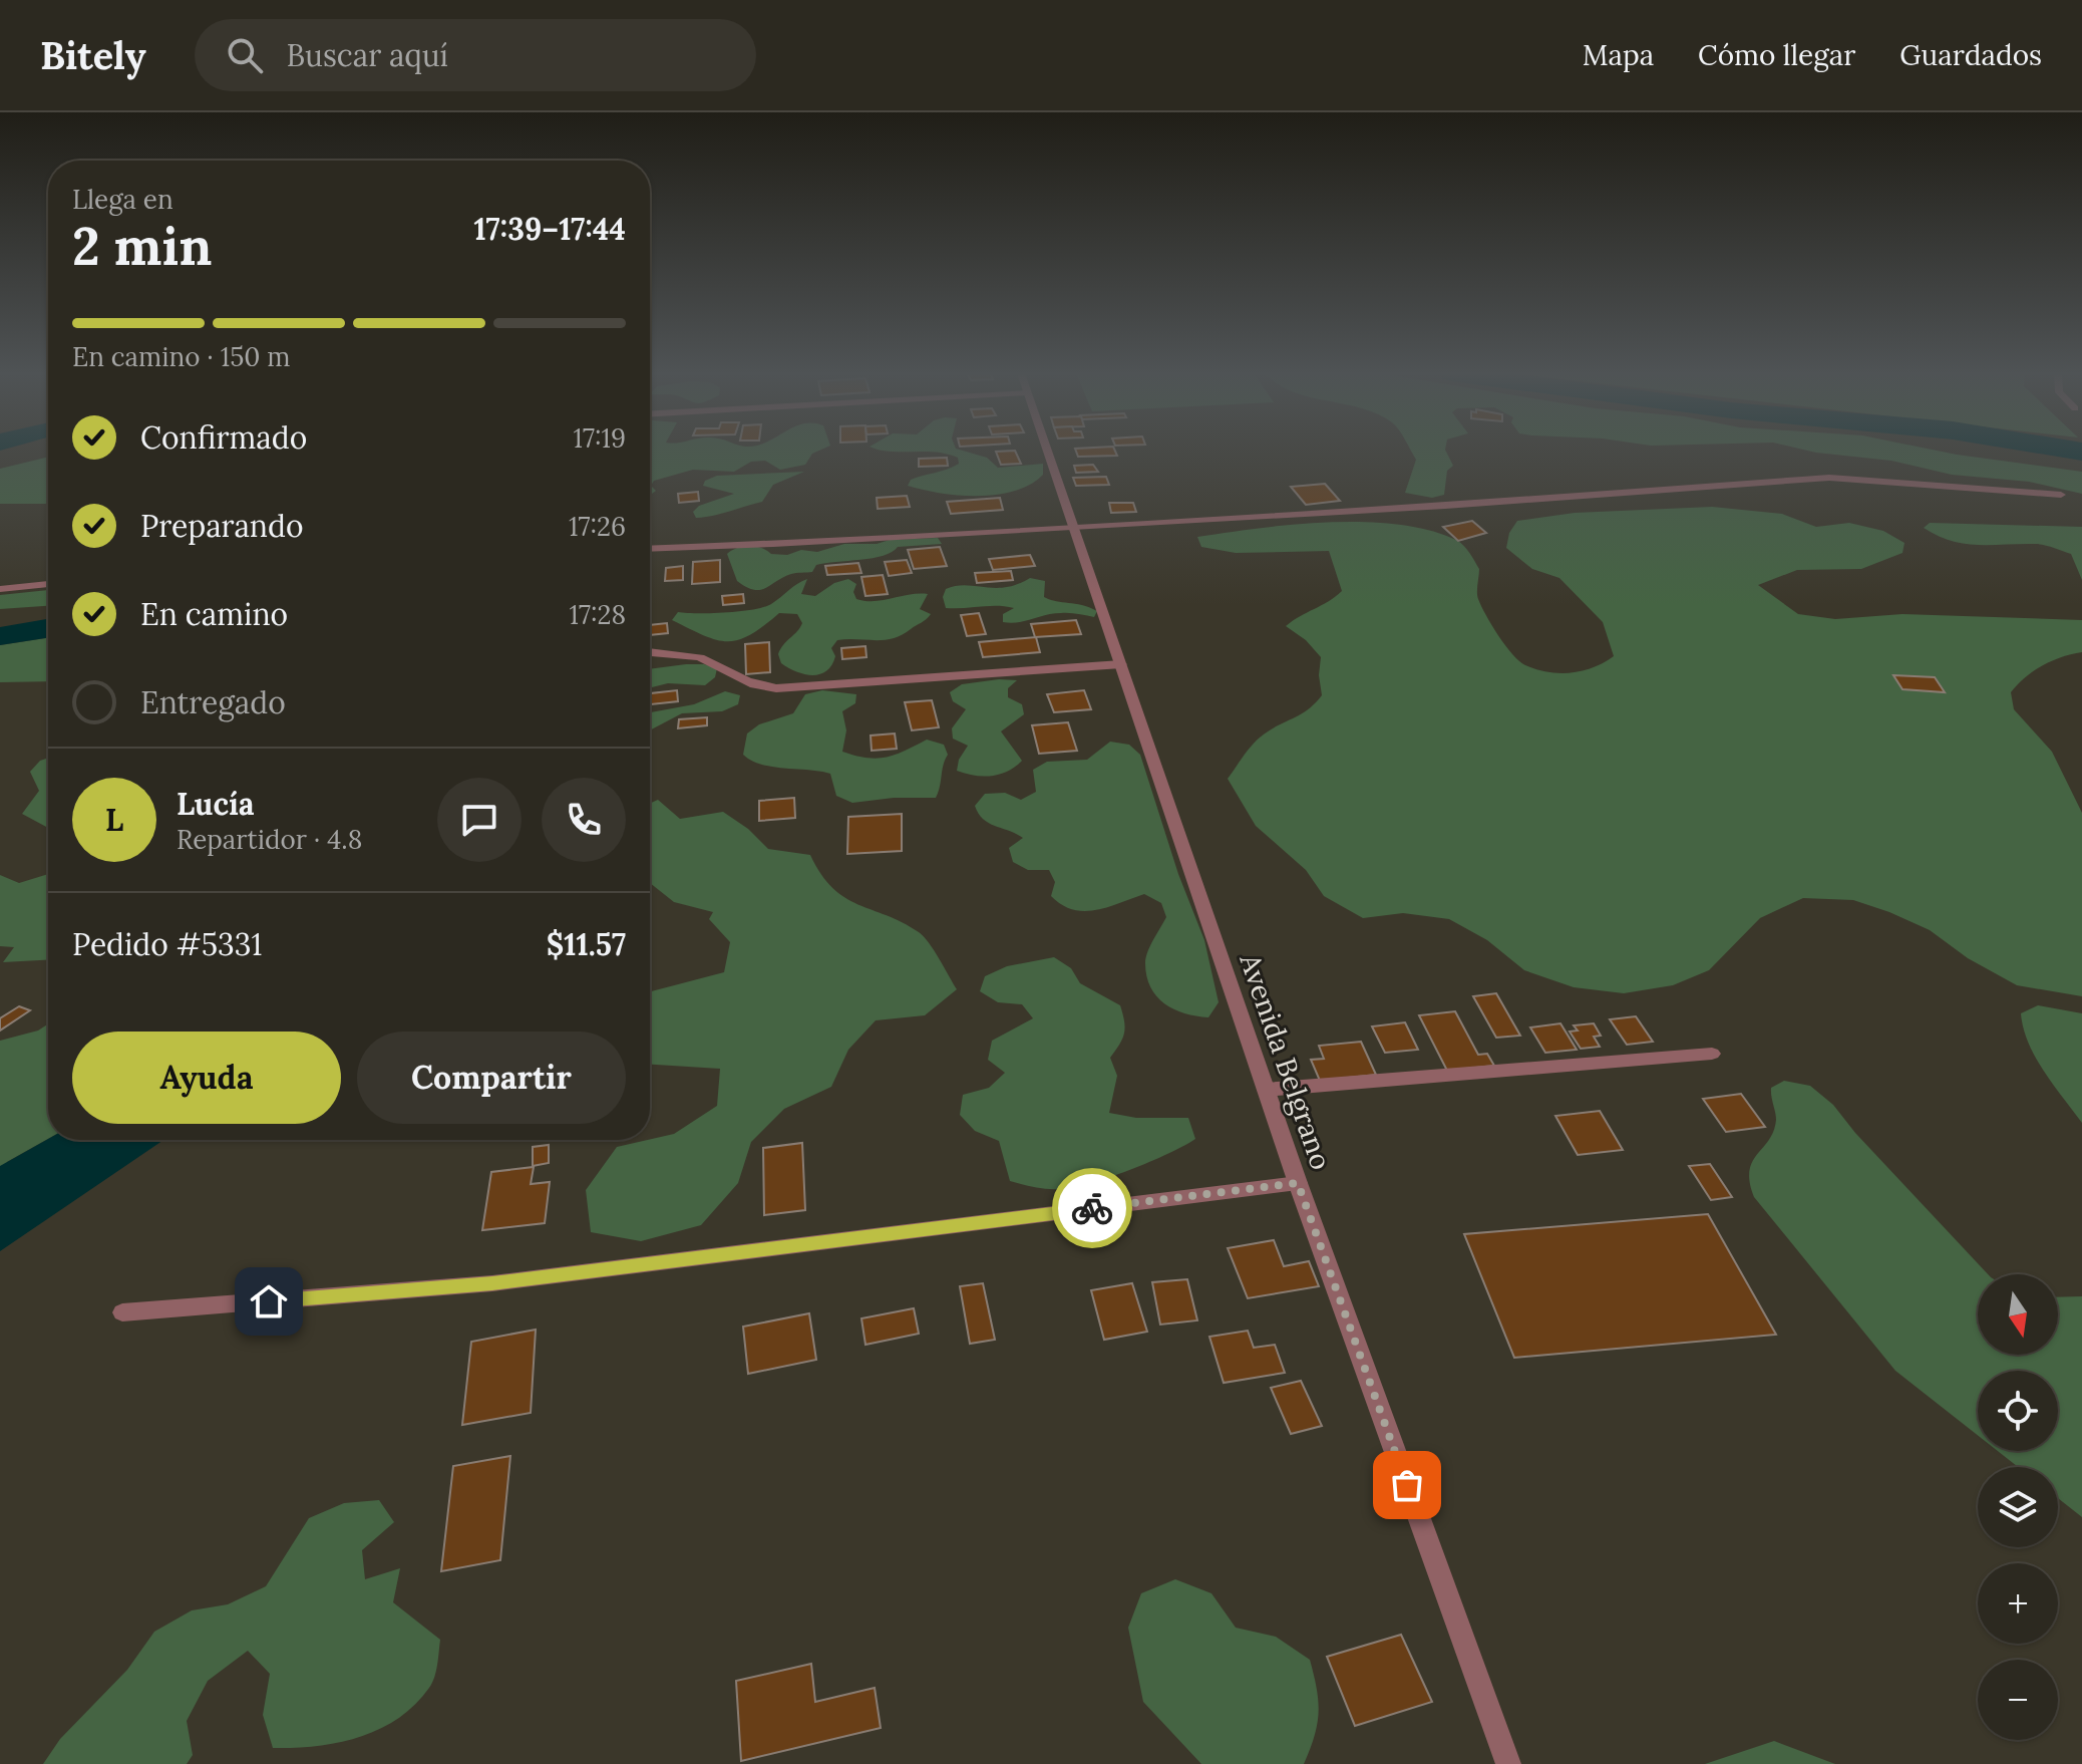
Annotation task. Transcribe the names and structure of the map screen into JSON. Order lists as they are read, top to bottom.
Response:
{
  "streets": {
    "street": ["Avenida Belgrano"]
  },
  "north": "bottom",
  "page": {
    "header": "Bitely",
    "search": "Buscar aquí",
    "nav": ["Mapa", "Cómo llegar", "Guardados"],
    "heading": ["2 min", "Llega en", "17:39–17:44"],
    "panel": [
      "Lucía",
      "Repartidor · 4.8",
      "Pedido #5331",
      "$11.57"
    ],
    "bar": "En camino · 150 m",
    "list": [
      ["Confirmado", "17:19"],
      ["Preparando", "17:26"],
      ["En camino", "17:28"],
      "Entregado"
    ],
    "round": "L",
    "buttons": ["Ayuda", "Compartir"],
    "map_buttons": ["+", "−"]
  }
}
